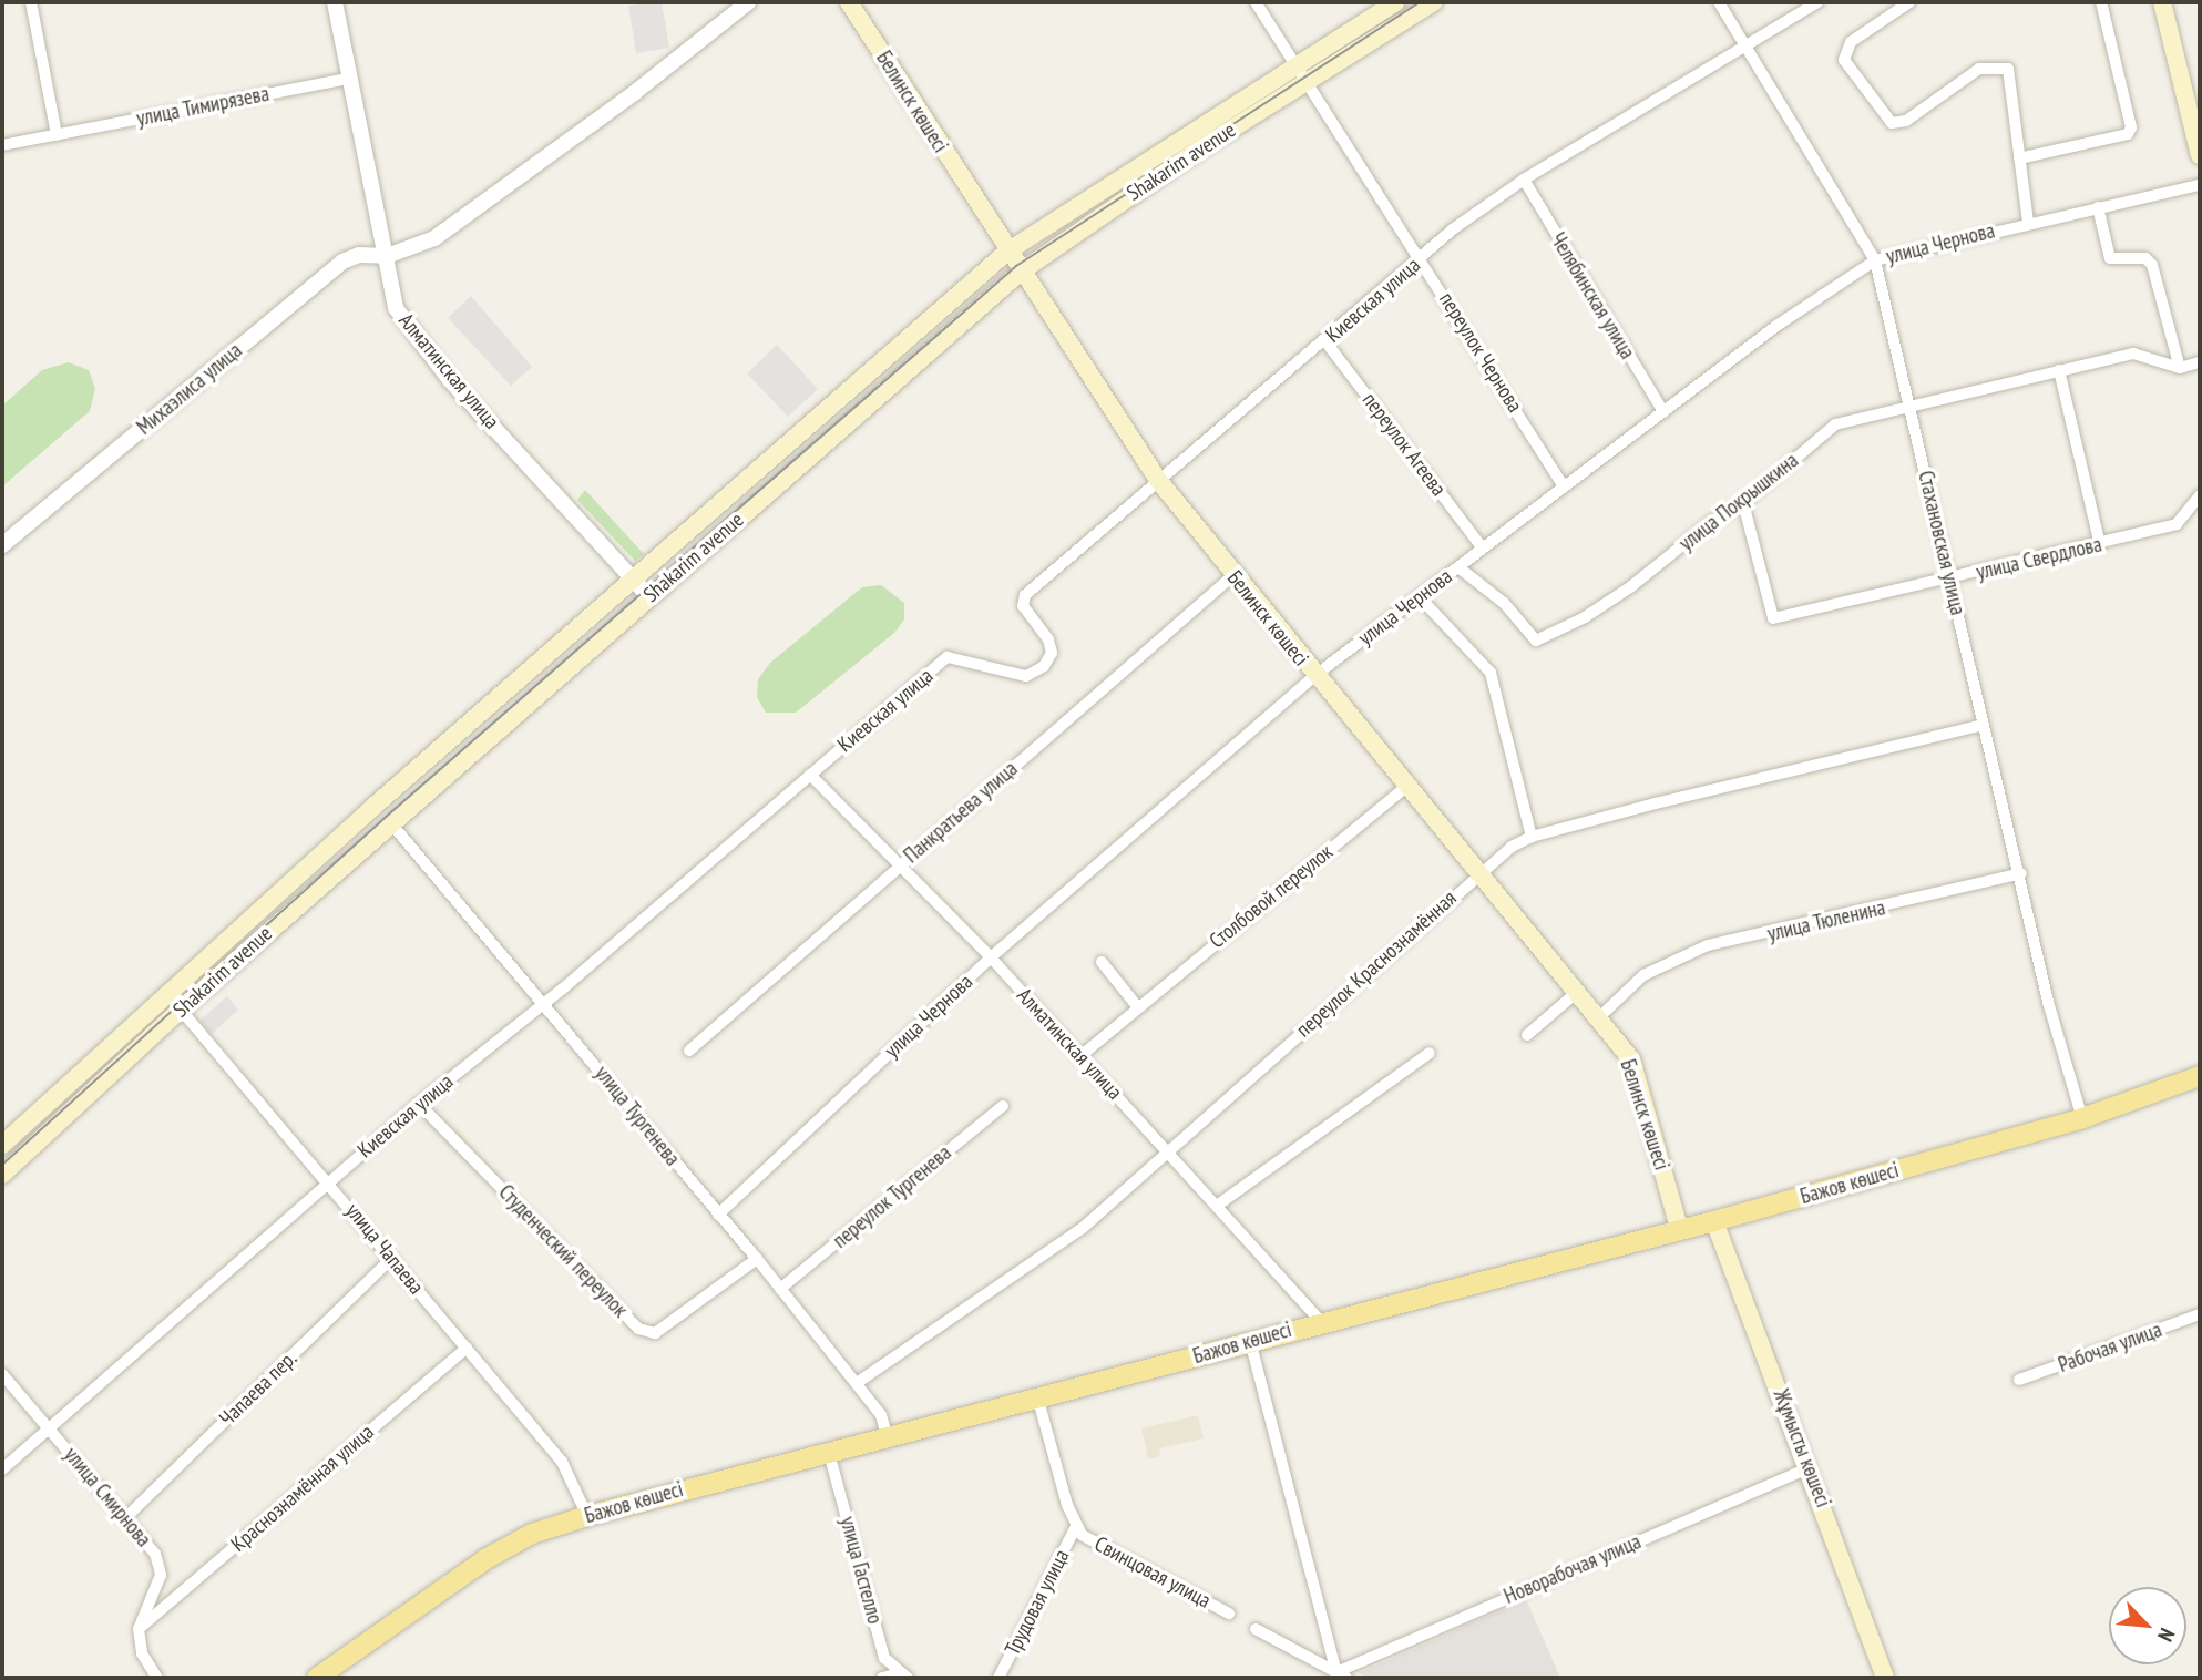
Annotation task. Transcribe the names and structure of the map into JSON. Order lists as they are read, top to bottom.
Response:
{
  "streets": {
    "main road": [
      "Белинск көшесі",
      "Shakarim avenue",
      "улица Тургенева",
      "Бажов көшесі",
      "улица Чапаева",
      "Жұмысты көшесі"
    ],
    "street": [
      "улица Тимирязева",
      "улица Чернова",
      "Челябинская улица",
      "Киевская улица",
      "переулок Чернова",
      "Алматинская улица",
      "Михаэлиса улица",
      "переулок Агеева",
      "улица Покрышкина",
      "Стахановская улица",
      "улица Свердлова",
      "Панкратьева улица",
      "Столбовой переулок",
      "улица Тюленина",
      "переулок Краснознамённая",
      "переулок Тургенева",
      "Студенческий переулок",
      "Рабочая улица",
      "Чапаева пер.",
      "Краснознамённая улица",
      "улица Смирнова",
      "Новорабочая улица",
      "улица Гастелло",
      "Свинцовая улица",
      "Трудовая улица"
    ]
  },
  "crossings": [
    ["Белинск көшесі", "Shakarim avenue"],
    ["Белинск көшесі", "улица Чернова"],
    ["Белинск көшесі", "Киевская улица"],
    ["Белинск көшесі", "Панкратьева улица"],
    ["Белинск көшесі", "Столбовой переулок"],
    ["Белинск көшесі", "улица Тюленина"],
    ["Белинск көшесі", "переулок Краснознамённая"],
    ["Белинск көшесі", "Бажов көшесі"],
    ["улица Тимирязева", "Алматинская улица"],
    ["Shakarim avenue", "переулок Чернова"],
    ["Shakarim avenue", "Алматинская улица"],
    ["Shakarim avenue", "улица Тургенева"],
    ["Shakarim avenue", "улица Чапаева"],
    ["улица Чернова", "Челябинская улица"],
    ["улица Чернова", "переулок Чернова"],
    ["улица Чернова", "Алматинская улица"],
    ["улица Чернова", "переулок Агеева"],
    ["улица Чернова", "улица Покрышкина"],
    ["улица Чернова", "Стахановская улица"],
    ["улица Чернова", "улица Тургенева"],
    ["Челябинская улица", "Киевская улица"],
    ["Киевская улица", "переулок Чернова"],
    ["Киевская улица", "Алматинская улица"],
    ["Киевская улица", "переулок Агеева"],
    ["Киевская улица", "Стахановская улица"],
    ["Киевская улица", "улица Тургенева"],
    ["Киевская улица", "улица Чапаева"],
    ["Киевская улица", "Студенческий переулок"],
    ["Киевская улица", "улица Смирнова"],
    ["Алматинская улица", "Михаэлиса улица"],
    ["Алматинская улица", "Панкратьева улица"],
    ["Алматинская улица", "Столбовой переулок"],
    ["Алматинская улица", "переулок Краснознамённая"],
    ["Алматинская улица", "Бажов көшесі"],
    ["улица Покрышкина", "Стахановская улица"],
    ["улица Покрышкина", "улица Свердлова"],
    ["Стахановская улица", "улица Свердлова"],
    ["Стахановская улица", "улица Тюленина"],
    ["Стахановская улица", "переулок Краснознамённая"],
    ["Стахановская улица", "Бажов көшесі"],
    ["переулок Краснознамённая", "улица Тургенева"],
    ["улица Тургенева", "Бажов көшесі"],
    ["улица Тургенева", "переулок Тургенева"],
    ["улица Тургенева", "Студенческий переулок"],
    ["Бажов көшесі", "улица Чапаева"],
    ["Бажов көшесі", "Жұмысты көшесі"],
    ["Бажов көшесі", "улица Гастелло"],
    ["Бажов көшесі", "Свинцовая улица"],
    ["улица Чапаева", "Чапаева пер."],
    ["улица Чапаева", "Краснознамённая улица"],
    ["Чапаева пер.", "улица Смирнова"],
    ["Жұмысты көшесі", "Новорабочая улица"],
    ["Краснознамённая улица", "улица Смирнова"],
    ["Свинцовая улица", "Трудовая улица"]
  ],
  "north": "bottom right"
}
